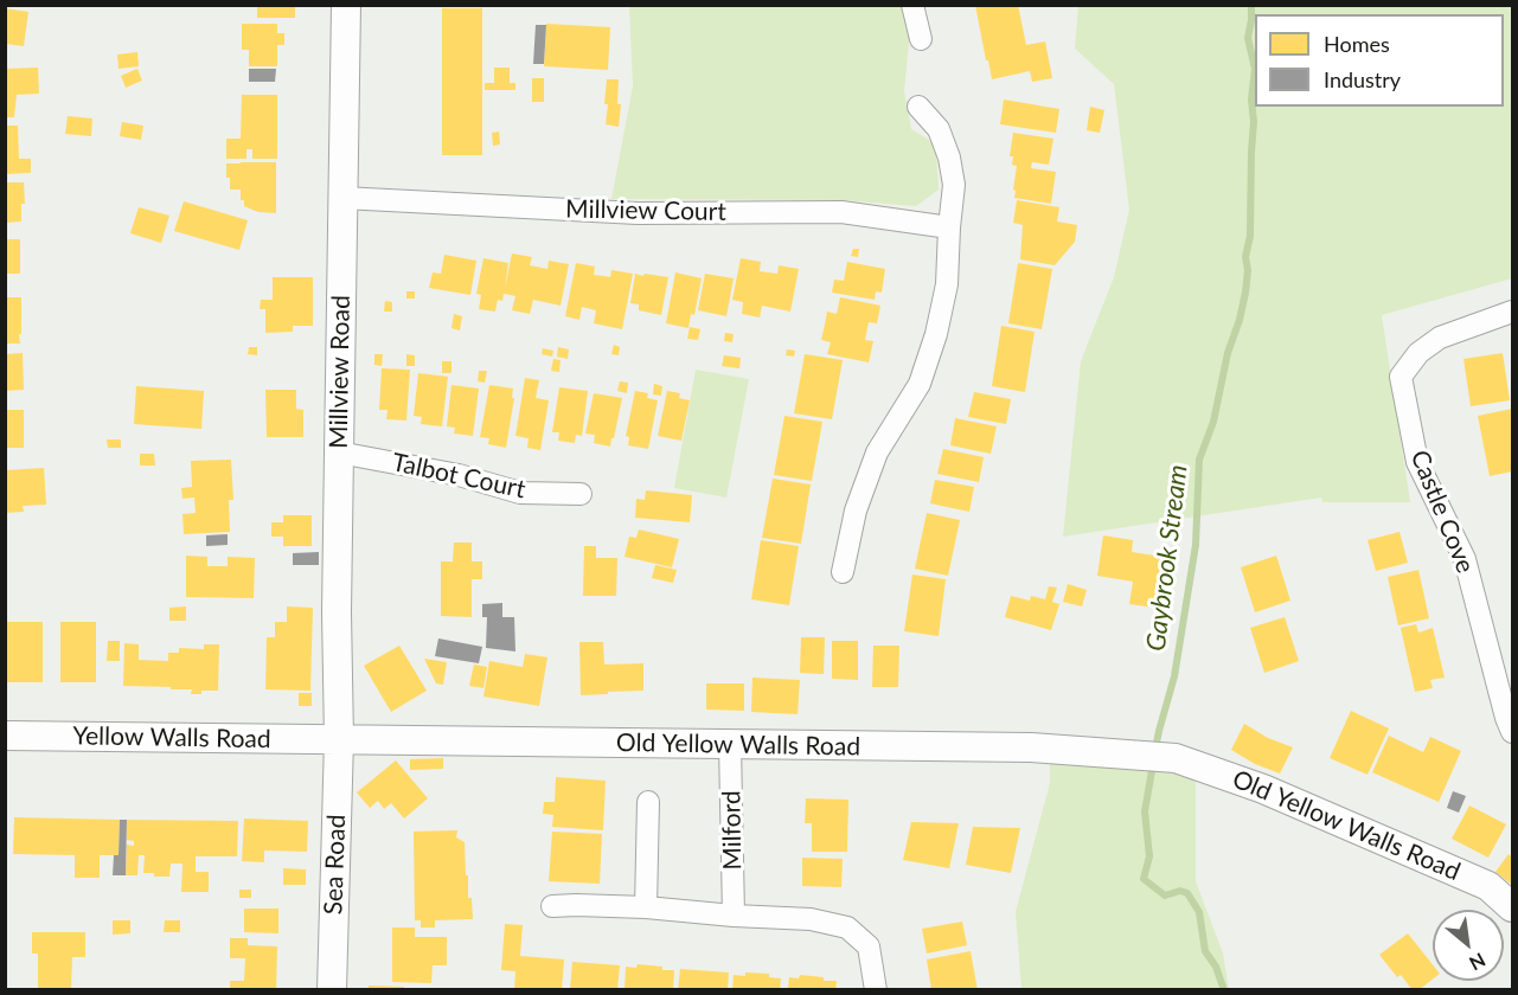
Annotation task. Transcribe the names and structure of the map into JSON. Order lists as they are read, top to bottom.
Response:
{
  "streets": {
    "street": [
      "Millview Court",
      "Millview Road",
      "Talbot Court",
      "Castle Cove",
      "Yellow Walls Road",
      "Old Yellow Walls Road",
      "Milford",
      "Sea Road"
    ]
  },
  "crossings": [
    ["Millview Court", "Millview Road"],
    ["Millview Road", "Talbot Court"],
    ["Millview Road", "Yellow Walls Road"],
    ["Millview Road", "Old Yellow Walls Road"],
    ["Millview Road", "Sea Road"],
    ["Yellow Walls Road", "Old Yellow Walls Road"],
    ["Yellow Walls Road", "Sea Road"],
    ["Old Yellow Walls Road", "Milford"],
    ["Old Yellow Walls Road", "Sea Road"]
  ],
  "water": ["Gaybrook Stream"],
  "legend": ["Homes", "Industry"],
  "north": "bottom right"
}
